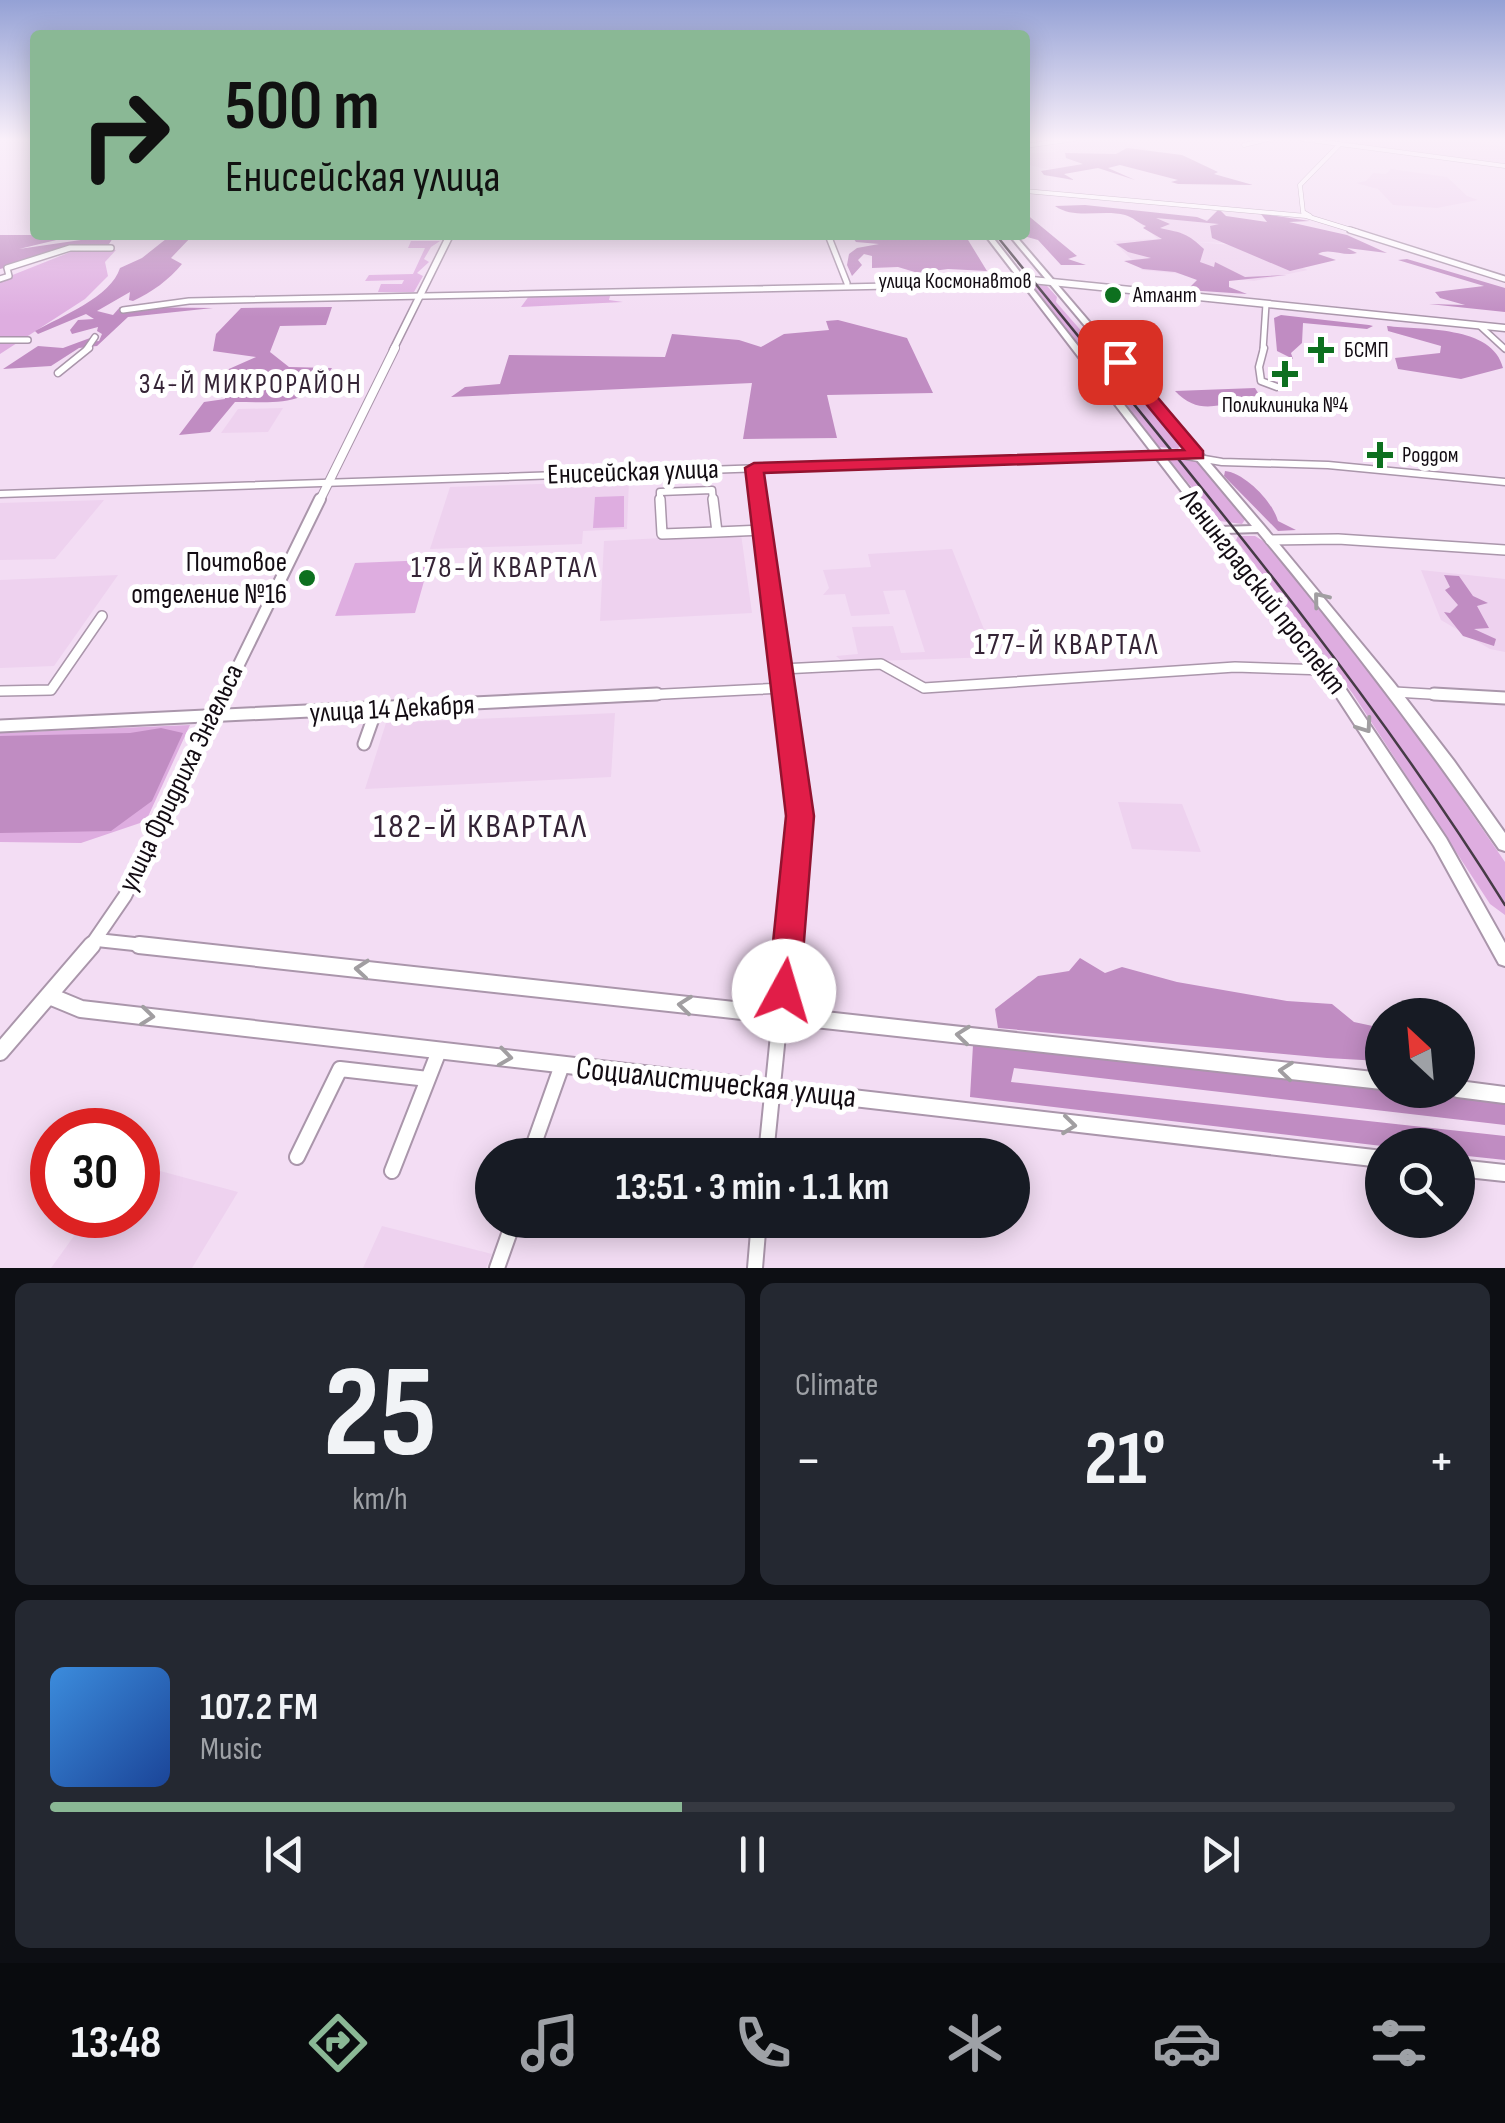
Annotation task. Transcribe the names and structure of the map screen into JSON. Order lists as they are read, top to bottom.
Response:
{
  "streets": {
    "main road": ["Ленинградский проспект"],
    "street": [
      "улица Космонавтов",
      "Енисейская улица",
      "улица 14 Декабря",
      "улица Фридриха Энгельса",
      "Социалистическая улица"
    ]
  },
  "crossings": [
    ["улица Космонавтов", "Ленинградский проспект"],
    ["улица Космонавтов", "улица Фридриха Энгельса"],
    ["Енисейская улица", "Ленинградский проспект"],
    ["Енисейская улица", "улица Фридриха Энгельса"],
    ["улица 14 Декабря", "улица Фридриха Энгельса"],
    ["улица Фридриха Энгельса", "Социалистическая улица"]
  ],
  "districts": [
    "34-Й МИКРОРАЙОН",
    "178-Й КВАРТАЛ",
    "177-Й КВАРТАЛ",
    "182-Й КВАРТАЛ"
  ],
  "places": {
    "other": ["Атлант", "Почтовое отделение №16"],
    "health": ["БСМП", "Поликлиника №4", "Роддом"]
  },
  "north": "top left",
  "page": {
    "turn": ["500 m", "Енисейская улица"],
    "limit": "30",
    "trip": "13:51 · 3 min · 1.1 km",
    "tile": [
      ["25", "km/h"],
      "Climate"
    ],
    "heat": ["−", "21°", "+"],
    "song": ["107.2 FM", "Music"],
    "tabs": "13:48"
  }
}
